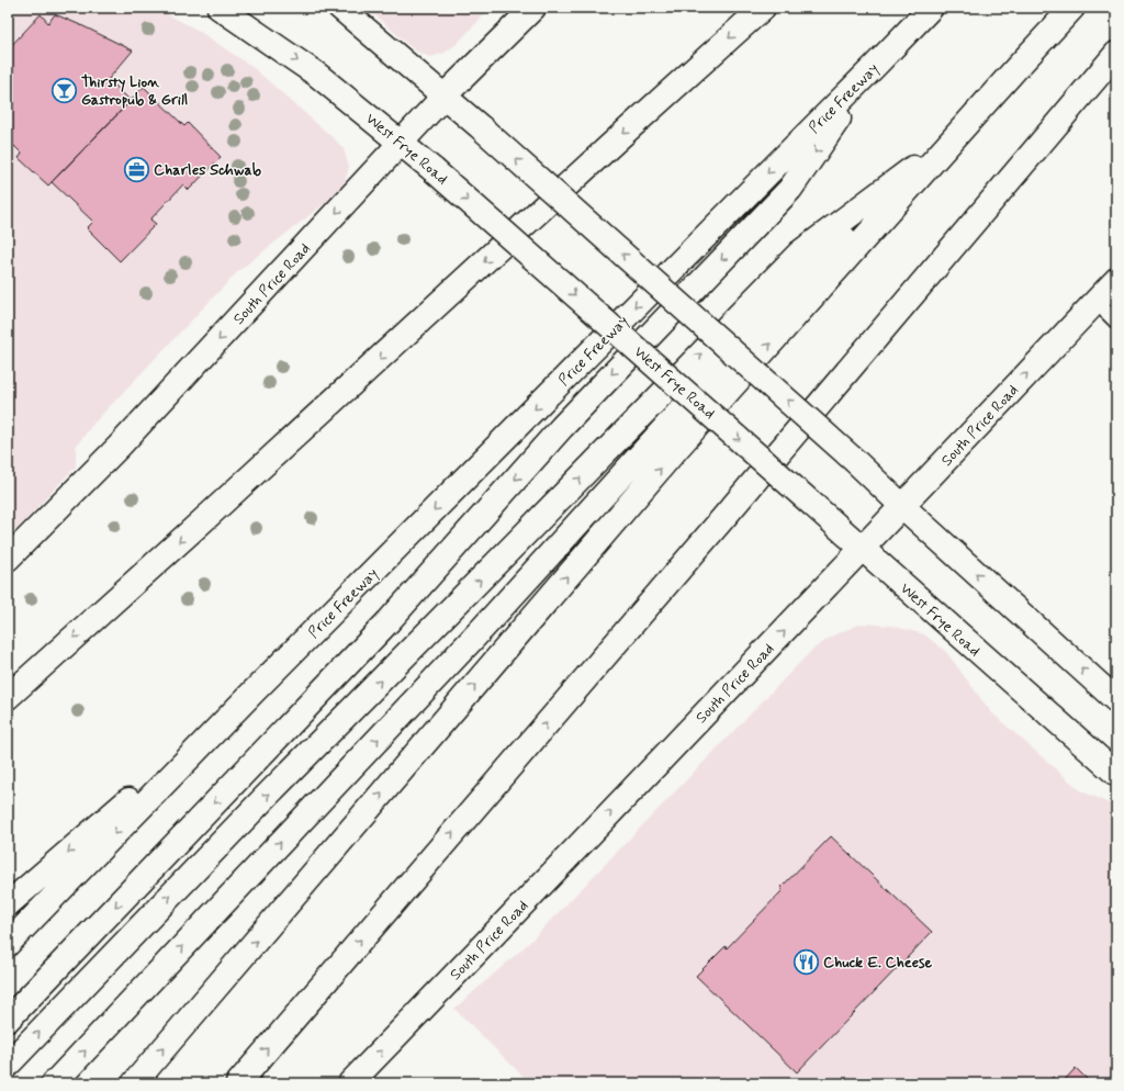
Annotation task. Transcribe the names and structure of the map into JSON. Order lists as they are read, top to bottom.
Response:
{
  "streets": {
    "main road": ["Price Freeway", "West Frye Road", "South Price Road"]
  },
  "crossings": [
    ["West Frye Road", "South Price Road"]
  ],
  "places": {
    "bar": ["Thirsty Lion Gastropub & Grill"],
    "office": ["Charles Schwab"],
    "restaurant": ["Chuck E. Cheese"]
  }
}
